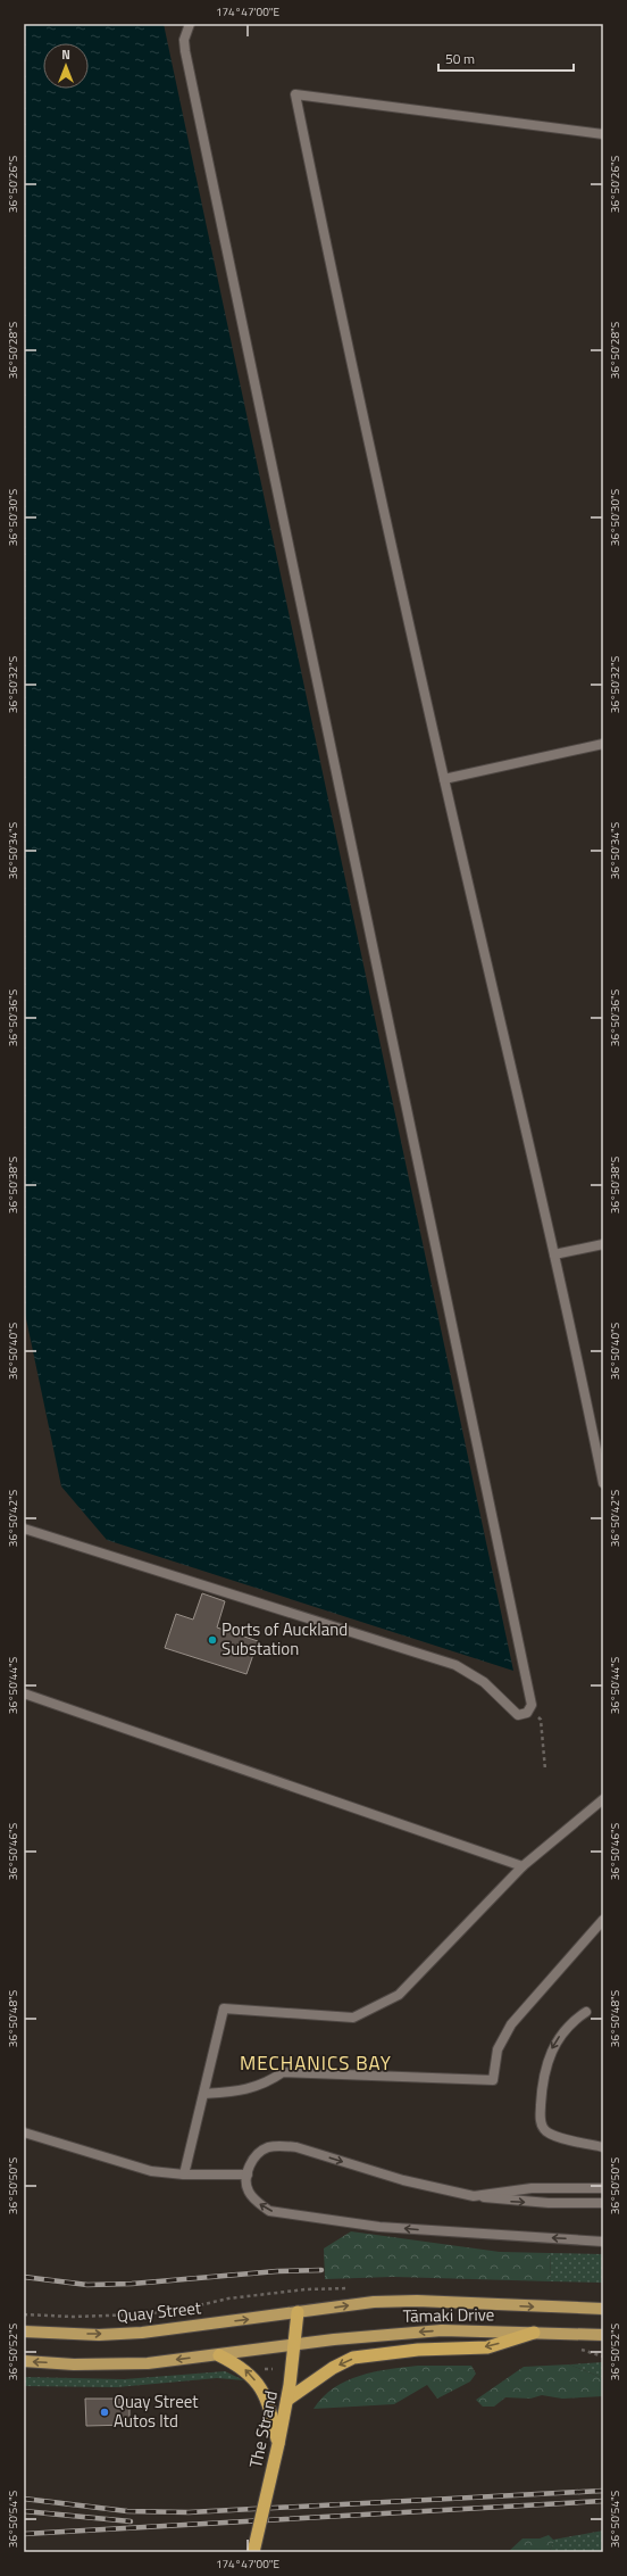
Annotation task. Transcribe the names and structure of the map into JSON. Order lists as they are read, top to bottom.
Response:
{
  "streets": {
    "highway": ["The Strand"],
    "main road": ["Quay Street", "Tāmaki Drive"]
  },
  "crossings": [
    ["Quay Street", "Tāmaki Drive"],
    ["Quay Street", "The Strand"],
    ["Tāmaki Drive", "The Strand"]
  ],
  "districts": ["MECHANICS BAY"],
  "places": ["Ports of Auckland Substation", "Quay Street Autos ltd"],
  "scale_bar": "50 m",
  "north": "top",
  "coordinates": [
    "174°47'00\"E",
    "36°50'26\"S",
    "36°50'28\"S",
    "36°50'30\"S",
    "36°50'32\"S",
    "36°50'34\"S",
    "36°50'36\"S",
    "36°50'38\"S",
    "36°50'40\"S",
    "36°50'42\"S",
    "36°50'44\"S",
    "36°50'46\"S",
    "36°50'48\"S",
    "36°50'50\"S",
    "36°50'52\"S",
    "36°50'54\"S"
  ]
}
